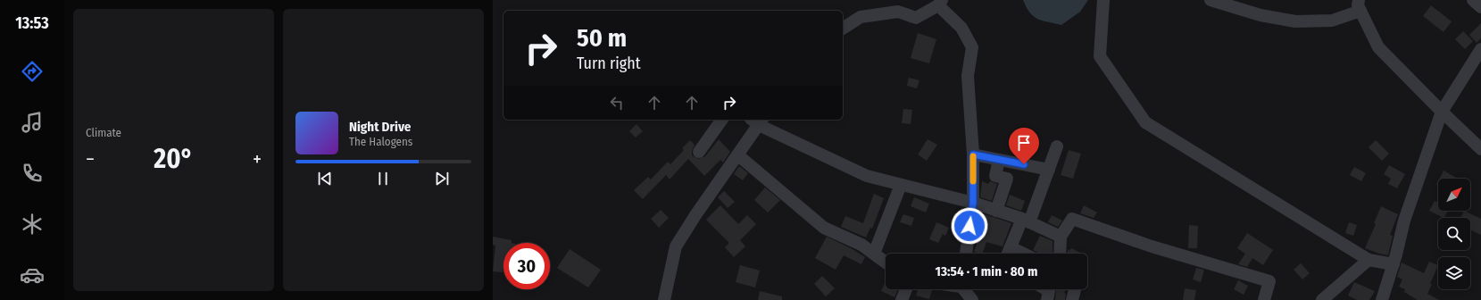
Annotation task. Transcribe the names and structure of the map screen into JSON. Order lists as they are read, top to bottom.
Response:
{
  "north": "top right",
  "page": {
    "tabs": "13:53",
    "tile": "Climate",
    "turn": ["50 m", "Turn right"],
    "song": ["Night Drive", "The Halogens"],
    "heat": ["−", "20°", "+"],
    "limit": "30",
    "trip": "13:54 · 1 min · 80 m"
  }
}
